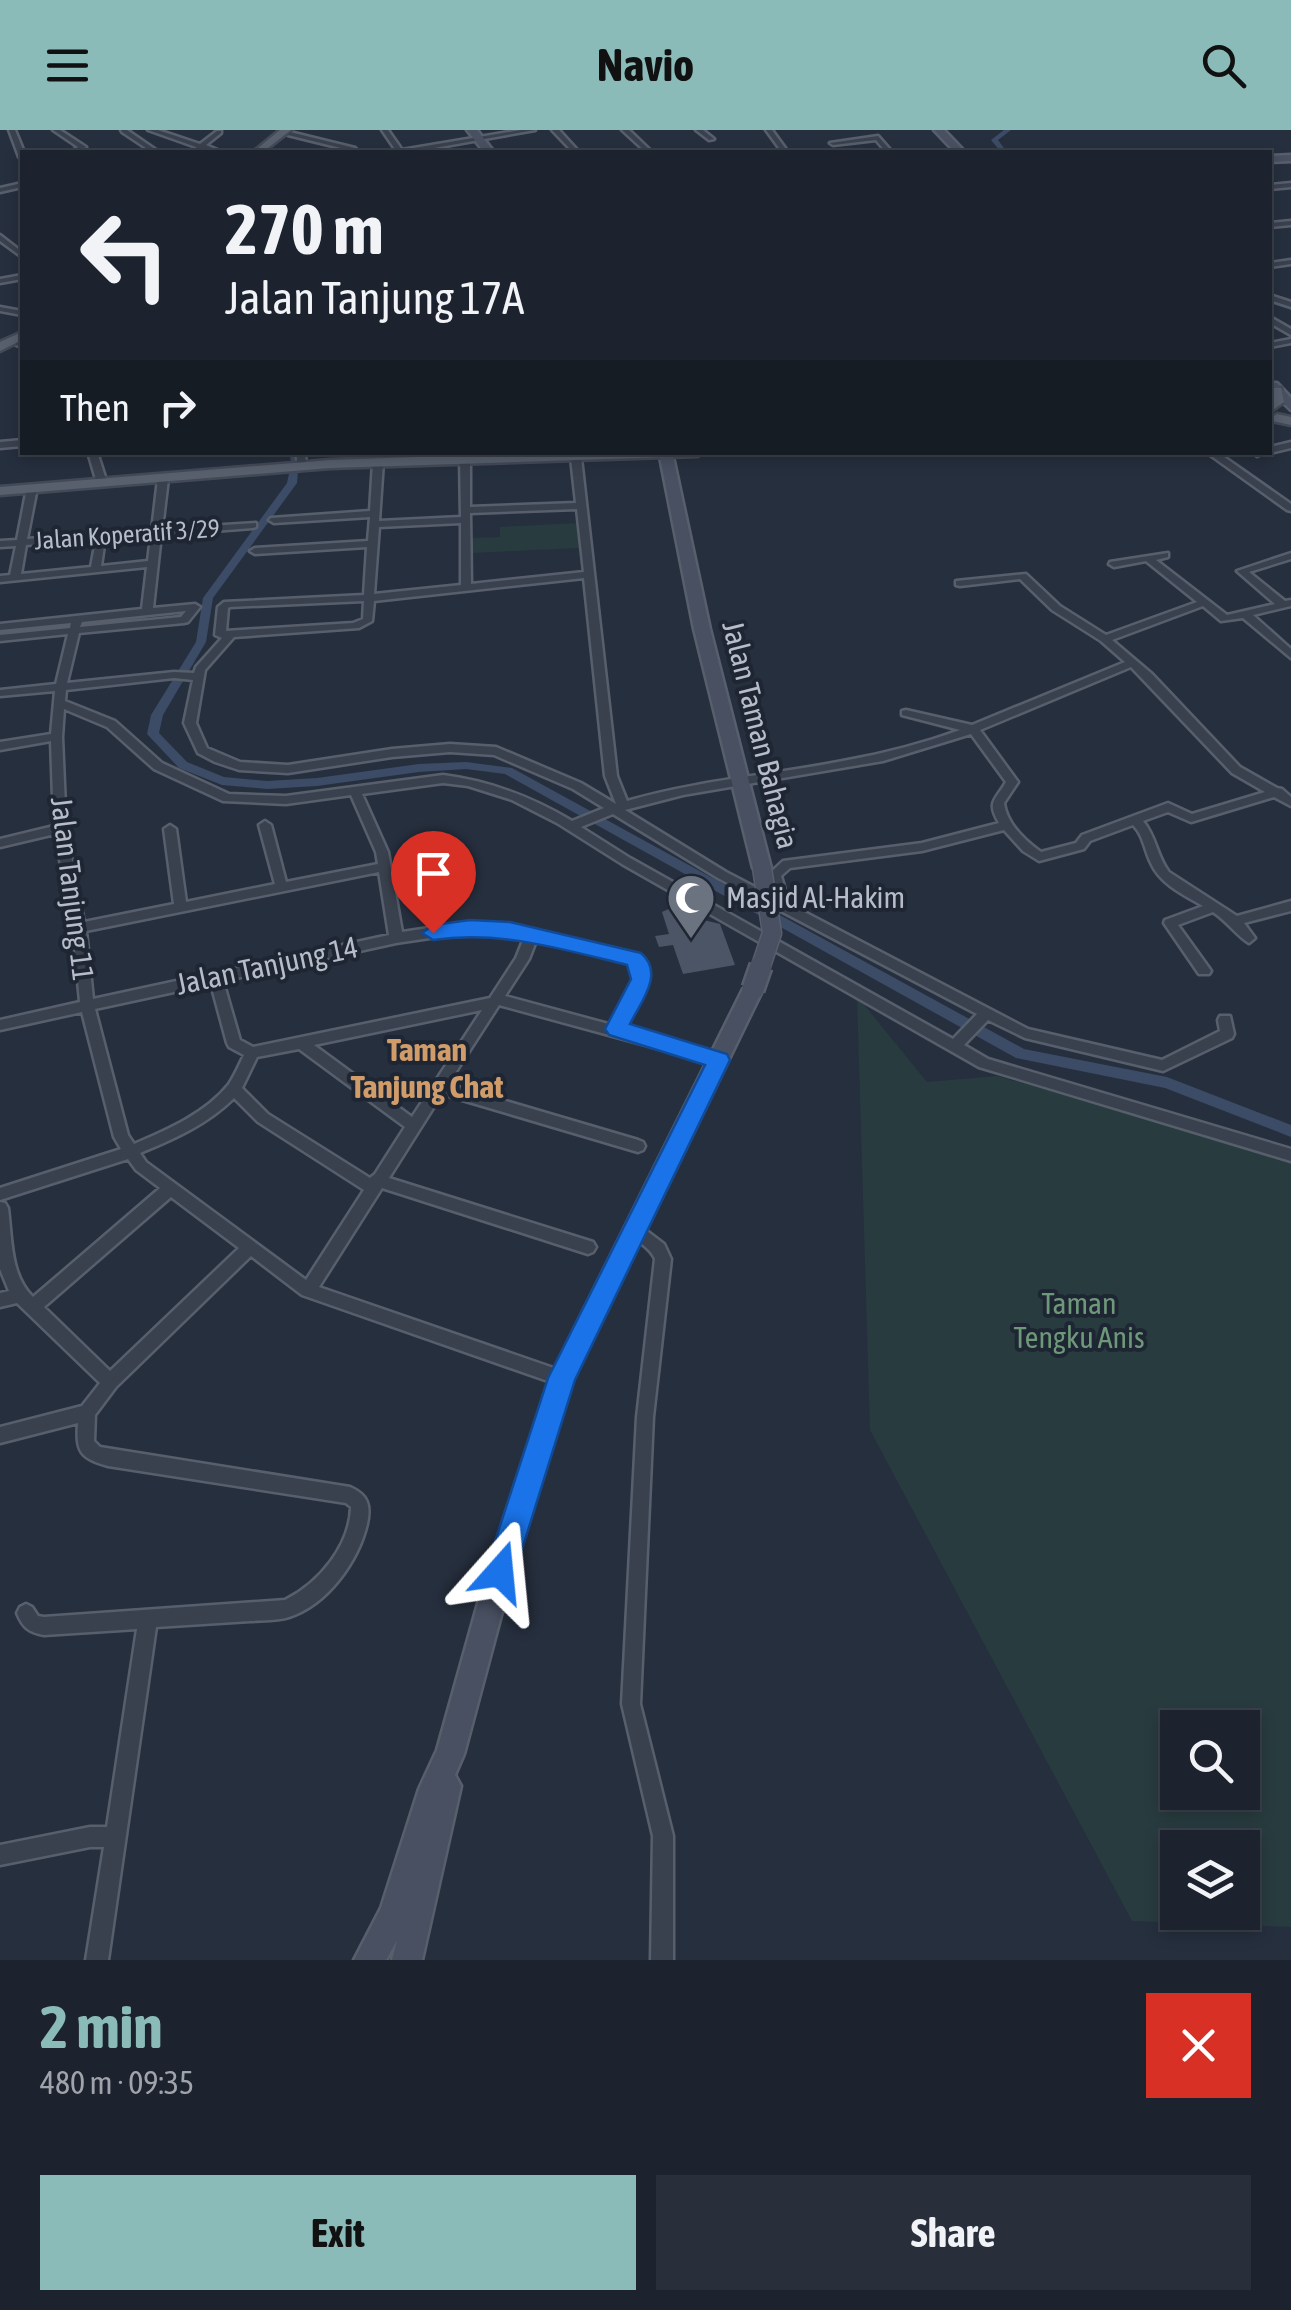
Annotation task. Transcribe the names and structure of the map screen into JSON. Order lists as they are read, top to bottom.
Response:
{
  "streets": {
    "main road": ["Jalan Taman Bahagia"],
    "street": ["Jalan Koperatif 3/29", "Jalan Tanjung 11", "Jalan Tanjung 14"]
  },
  "crossings": [
    ["Jalan Taman Bahagia", "Jalan Tanjung 11"],
    ["Jalan Tanjung 11", "Jalan Tanjung 14"]
  ],
  "districts": ["Taman Tanjung Chat"],
  "parks": ["Taman Tengku Anis"],
  "places": {
    "mosque": ["Masjid Al-Hakim"]
  },
  "page": {
    "header": "Navio",
    "turn": ["270 m", "Jalan Tanjung 17A"],
    "then": "Then",
    "heading": ["2 min", "480 m · 09:35"],
    "buttons": ["Exit", "Share"]
  }
}
